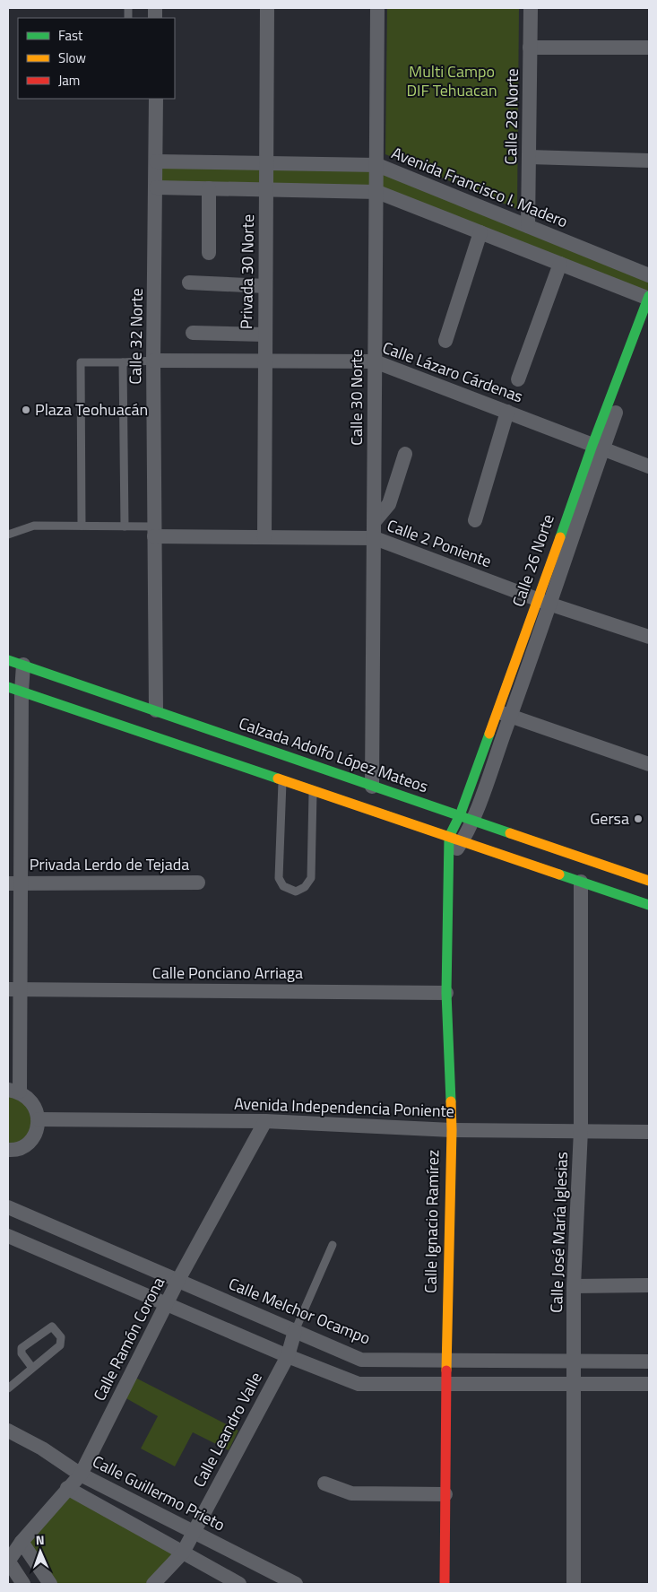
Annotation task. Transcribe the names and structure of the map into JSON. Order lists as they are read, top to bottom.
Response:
{
  "streets": {
    "main road": ["Calle 26 Norte", "Calzada Adolfo López Mateos", "Calle Ignacio Ramírez"],
    "street": [
      "Calle 28 Norte",
      "Avenida Francisco I. Madero",
      "Privada 30 Norte",
      "Calle 32 Norte",
      "Calle Lázaro Cárdenas",
      "Calle 30 Norte",
      "Calle 2 Poniente",
      "Privada Lerdo de Tejada",
      "Calle Ponciano Arriaga",
      "Avenida Independencia Poniente",
      "Calle José María Iglesias",
      "Calle Melchor Ocampo",
      "Calle Ramón Corona",
      "Calle Leandro Valle",
      "Calle Guillermo Prieto"
    ]
  },
  "crossings": [
    ["Calle 28 Norte", "Avenida Francisco I. Madero"],
    ["Avenida Francisco I. Madero", "Privada 30 Norte"],
    ["Avenida Francisco I. Madero", "Calle 32 Norte"],
    ["Avenida Francisco I. Madero", "Calle 30 Norte"],
    ["Privada 30 Norte", "Calle Lázaro Cárdenas"],
    ["Privada 30 Norte", "Calle 2 Poniente"],
    ["Calle 32 Norte", "Calle Lázaro Cárdenas"],
    ["Calle 32 Norte", "Calle 2 Poniente"],
    ["Calle 32 Norte", "Calzada Adolfo López Mateos"],
    ["Calle Lázaro Cárdenas", "Calle 30 Norte"],
    ["Calle Lázaro Cárdenas", "Calle 26 Norte"],
    ["Calle 30 Norte", "Calle 2 Poniente"],
    ["Calle 30 Norte", "Calzada Adolfo López Mateos"],
    ["Calle 2 Poniente", "Calle 26 Norte"],
    ["Calle 26 Norte", "Calzada Adolfo López Mateos"],
    ["Calle 26 Norte", "Calle Ignacio Ramírez"],
    ["Calle Ponciano Arriaga", "Calle Ignacio Ramírez"],
    ["Avenida Independencia Poniente", "Calle Ignacio Ramírez"],
    ["Avenida Independencia Poniente", "Calle José María Iglesias"],
    ["Avenida Independencia Poniente", "Calle Ramón Corona"],
    ["Calle Ignacio Ramírez", "Calle Melchor Ocampo"],
    ["Calle José María Iglesias", "Calle Melchor Ocampo"],
    ["Calle Melchor Ocampo", "Calle Ramón Corona"],
    ["Calle Melchor Ocampo", "Calle Leandro Valle"],
    ["Calle Ramón Corona", "Calle Guillermo Prieto"],
    ["Calle Leandro Valle", "Calle Guillermo Prieto"]
  ],
  "parks": ["Multi Campo DIF Tehuacan"],
  "places": ["Plaza Teohuacán", "Gersa"],
  "legend": ["Fast", "Slow", "Jam"],
  "north": "top"
}
